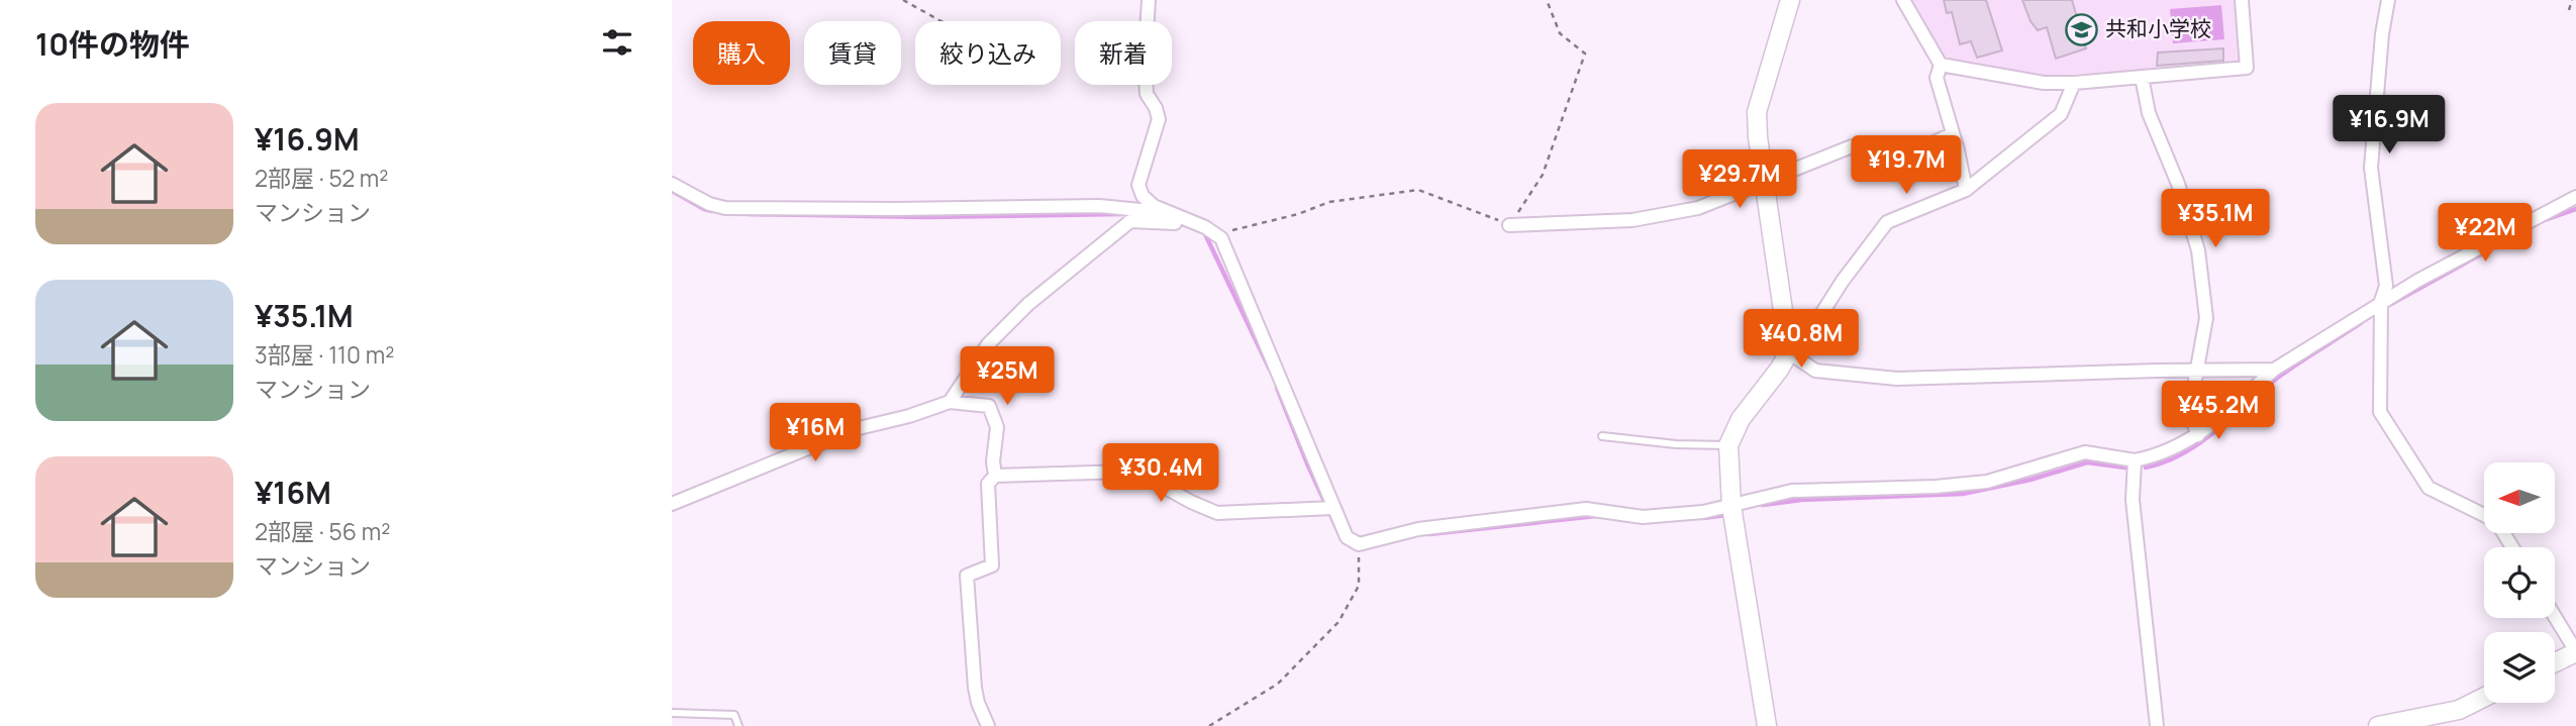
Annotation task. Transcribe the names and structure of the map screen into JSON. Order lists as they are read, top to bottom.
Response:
{
  "places": {
    "school or university": ["共和小学校"]
  },
  "north": "left",
  "page": {
    "heading": "10件の物件",
    "chip": [
      "購入",
      "賃貸",
      "絞り込み",
      "新着"
    ],
    "list": [
      {
        "name": "¥16.9M",
        "note": "2部屋 · 52 m² · マンション"
      },
      {
        "name": "¥35.1M",
        "note": "3部屋 · 110 m² · マンション"
      },
      {
        "name": "¥16M",
        "note": "2部屋 · 56 m² · マンション"
      }
    ],
    "price": [
      "¥16.9M",
      "¥19.7M",
      "¥29.7M",
      "¥35.1M",
      "¥22M",
      "¥40.8M",
      "¥25M",
      "¥45.2M",
      "¥16M",
      "¥30.4M"
    ]
  }
}
